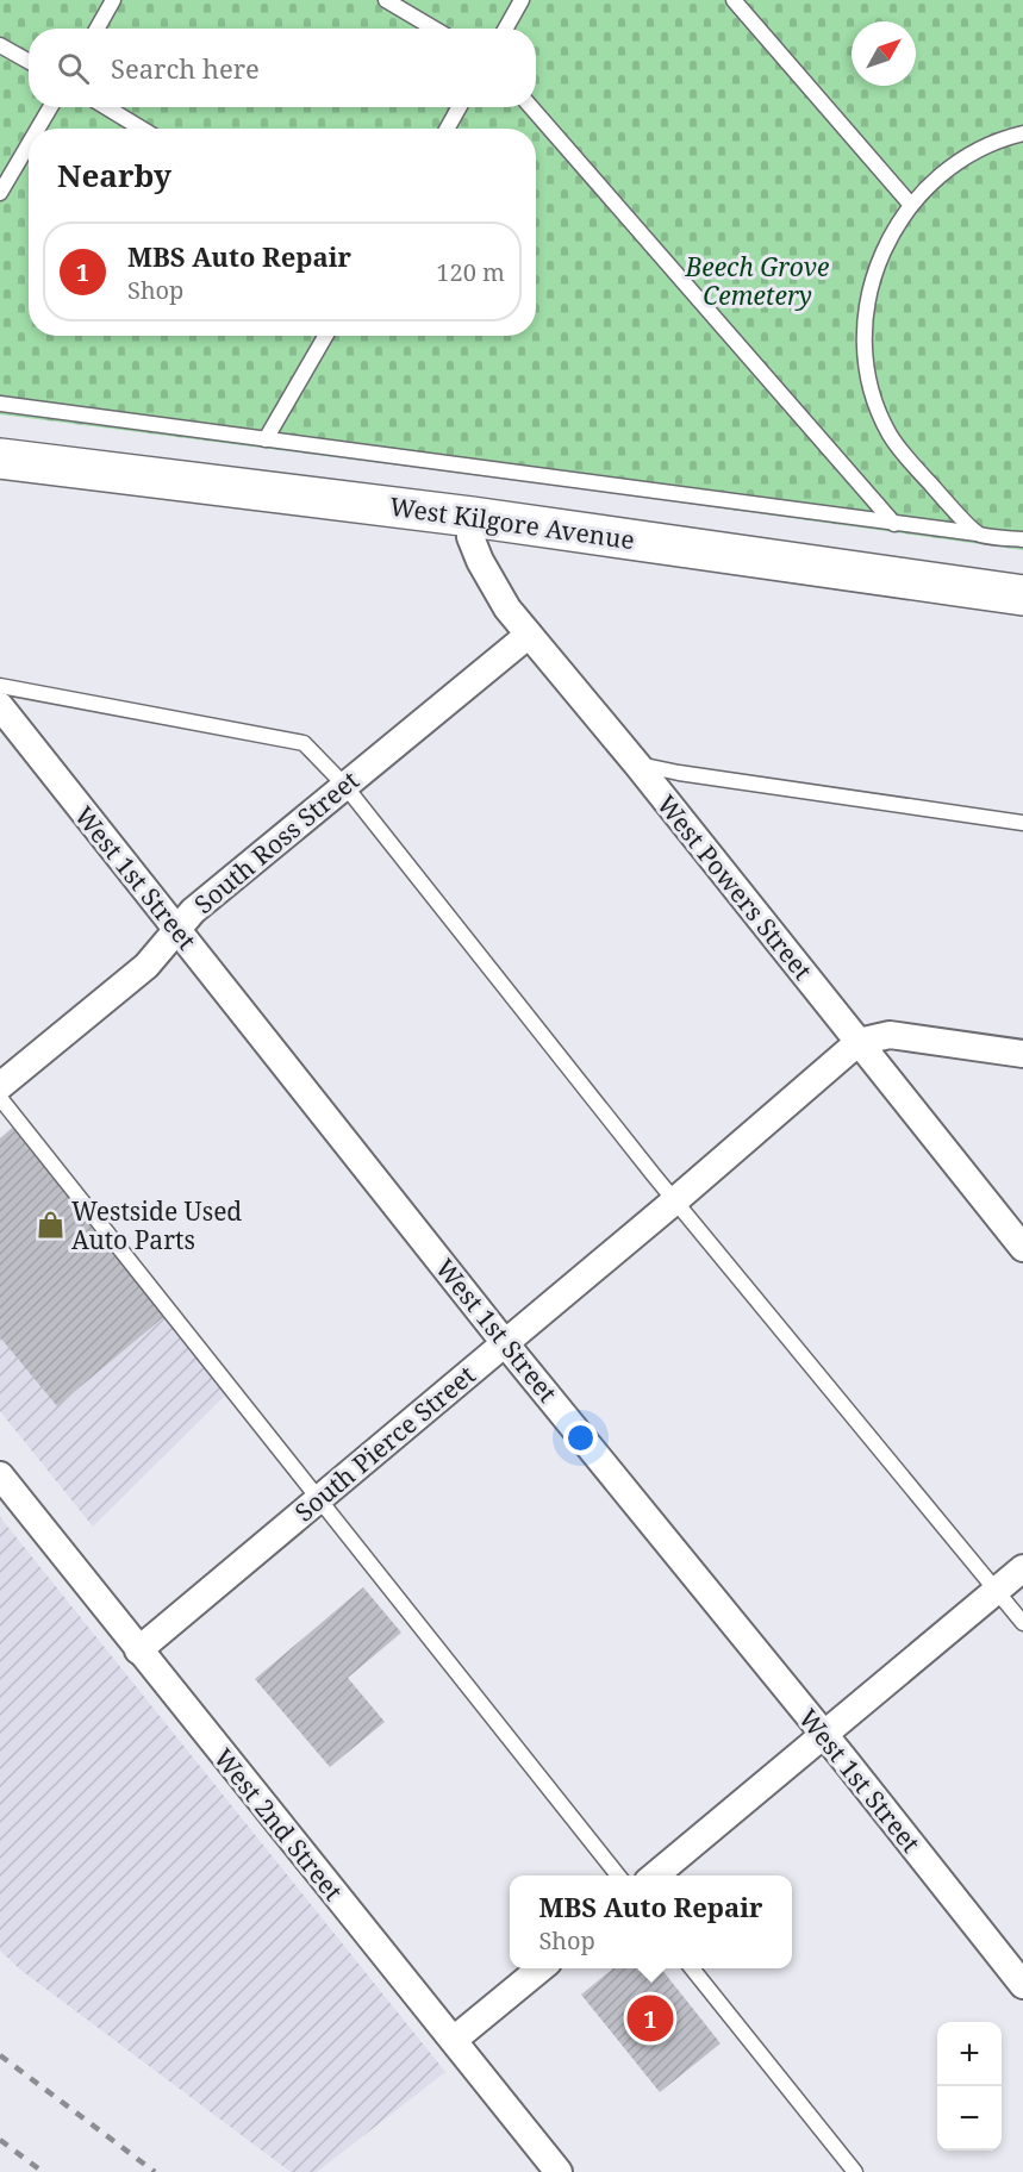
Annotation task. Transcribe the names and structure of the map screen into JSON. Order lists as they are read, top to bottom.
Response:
{
  "streets": {
    "main road": ["West Kilgore Avenue"],
    "street": [
      "South Ross Street",
      "West 1st Street",
      "West Powers Street",
      "South Pierce Street",
      "West 2nd Street"
    ]
  },
  "crossings": [
    ["West Kilgore Avenue", "West Powers Street"],
    ["South Ross Street", "West 1st Street"],
    ["South Ross Street", "West Powers Street"],
    ["West 1st Street", "South Pierce Street"],
    ["West Powers Street", "South Pierce Street"],
    ["South Pierce Street", "West 2nd Street"]
  ],
  "parks": ["Beech Grove Cemetery"],
  "places": {
    "shop": ["Westside Used Auto Parts"]
  },
  "north": "top right",
  "page": {
    "search": "Search here",
    "heading": "Nearby",
    "list": [
      {
        "mark": "1",
        "name": "MBS Auto Repair",
        "note": "Shop",
        "value": "120 m"
      }
    ],
    "popup": ["MBS Auto Repair", "Shop"],
    "pins": "1",
    "map_buttons": ["+", "−"]
  }
}
